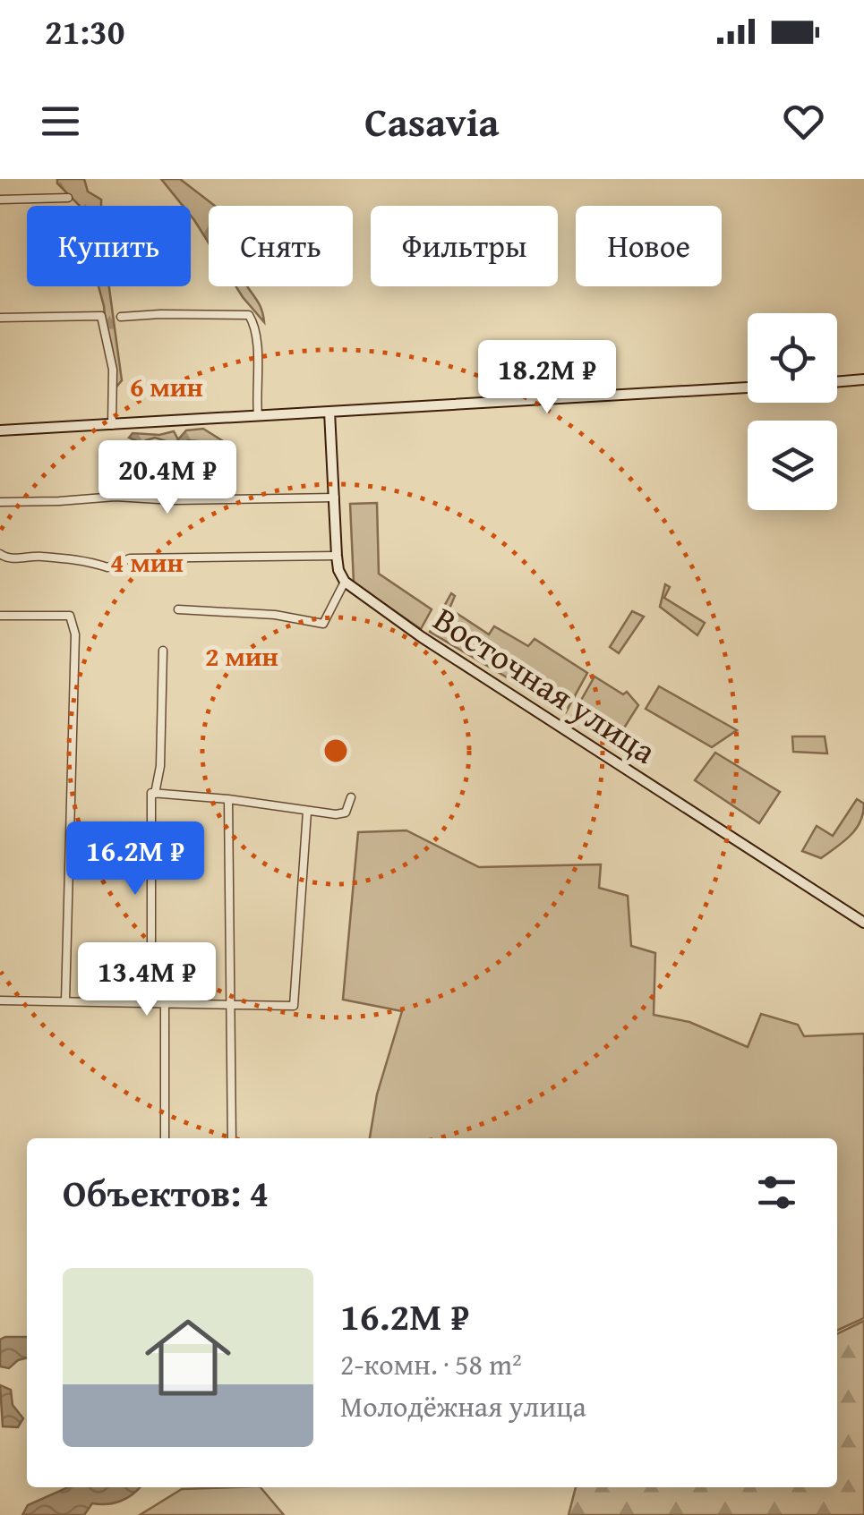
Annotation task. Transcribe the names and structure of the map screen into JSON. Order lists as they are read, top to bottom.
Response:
{
  "streets": {
    "main road": ["Восточная улица"]
  },
  "page": {
    "status": "21:30",
    "header": "Casavia",
    "chip": [
      "Купить",
      "Снять",
      "Фильтры",
      "Новое"
    ],
    "price": [
      "18.2M ₽",
      "20.4M ₽",
      "16.2M ₽",
      "13.4M ₽"
    ],
    "heading": "Объектов: 4",
    "list": [
      {
        "name": "16.2M ₽",
        "note": "2-комн. · 58 m² · Молодёжная улица"
      }
    ]
  },
  "rings": ["6 мин", "4 мин", "2 мин"]
}
